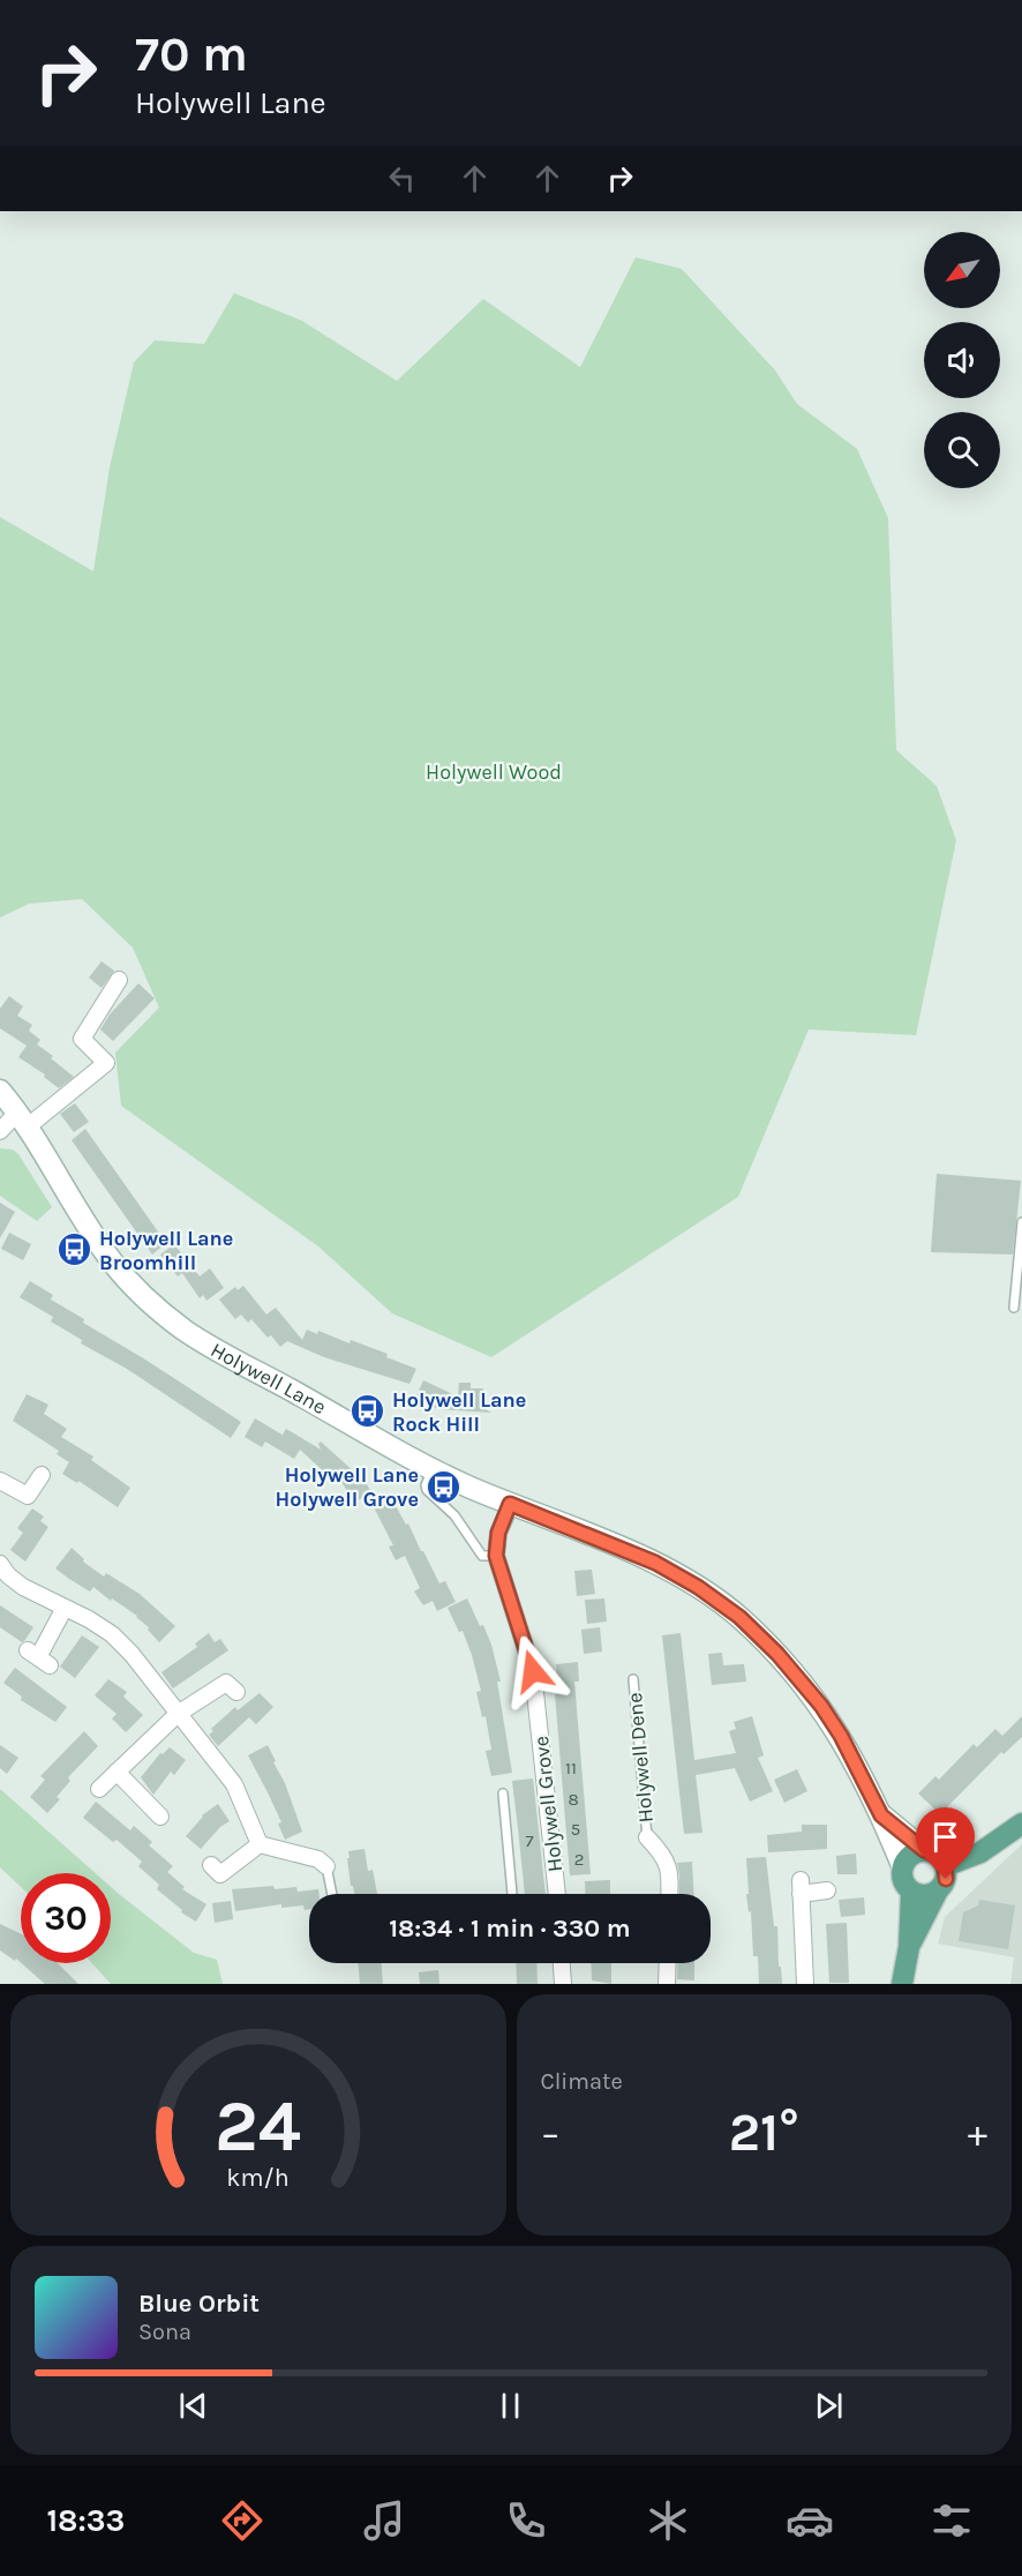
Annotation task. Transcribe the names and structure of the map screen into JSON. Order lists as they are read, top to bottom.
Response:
{
  "streets": {
    "main road": ["Holywell Lane"],
    "street": ["Holywell Grove"],
    "lane": ["Holywell Dene"]
  },
  "crossings": [
    ["Holywell Lane", "Holywell Grove"]
  ],
  "parks": ["Holywell Wood"],
  "places": {
    "bus stop": ["Holywell Lane Broomhill", "Holywell Lane Rock Hill", "Holywell Lane Holywell Grove"]
  },
  "house_numbers": [
    "11",
    "8",
    "5",
    "7",
    "2"
  ],
  "north": "bottom left",
  "page": {
    "turn": ["70 m", "Holywell Lane"],
    "limit": "30",
    "trip": "18:34 · 1 min · 330 m",
    "tile": "Climate",
    "heat": ["−", "21°", "+"],
    "song": ["Blue Orbit", "Sona"],
    "tabs": "18:33",
    "gauge": ["24", "km/h"]
  }
}
